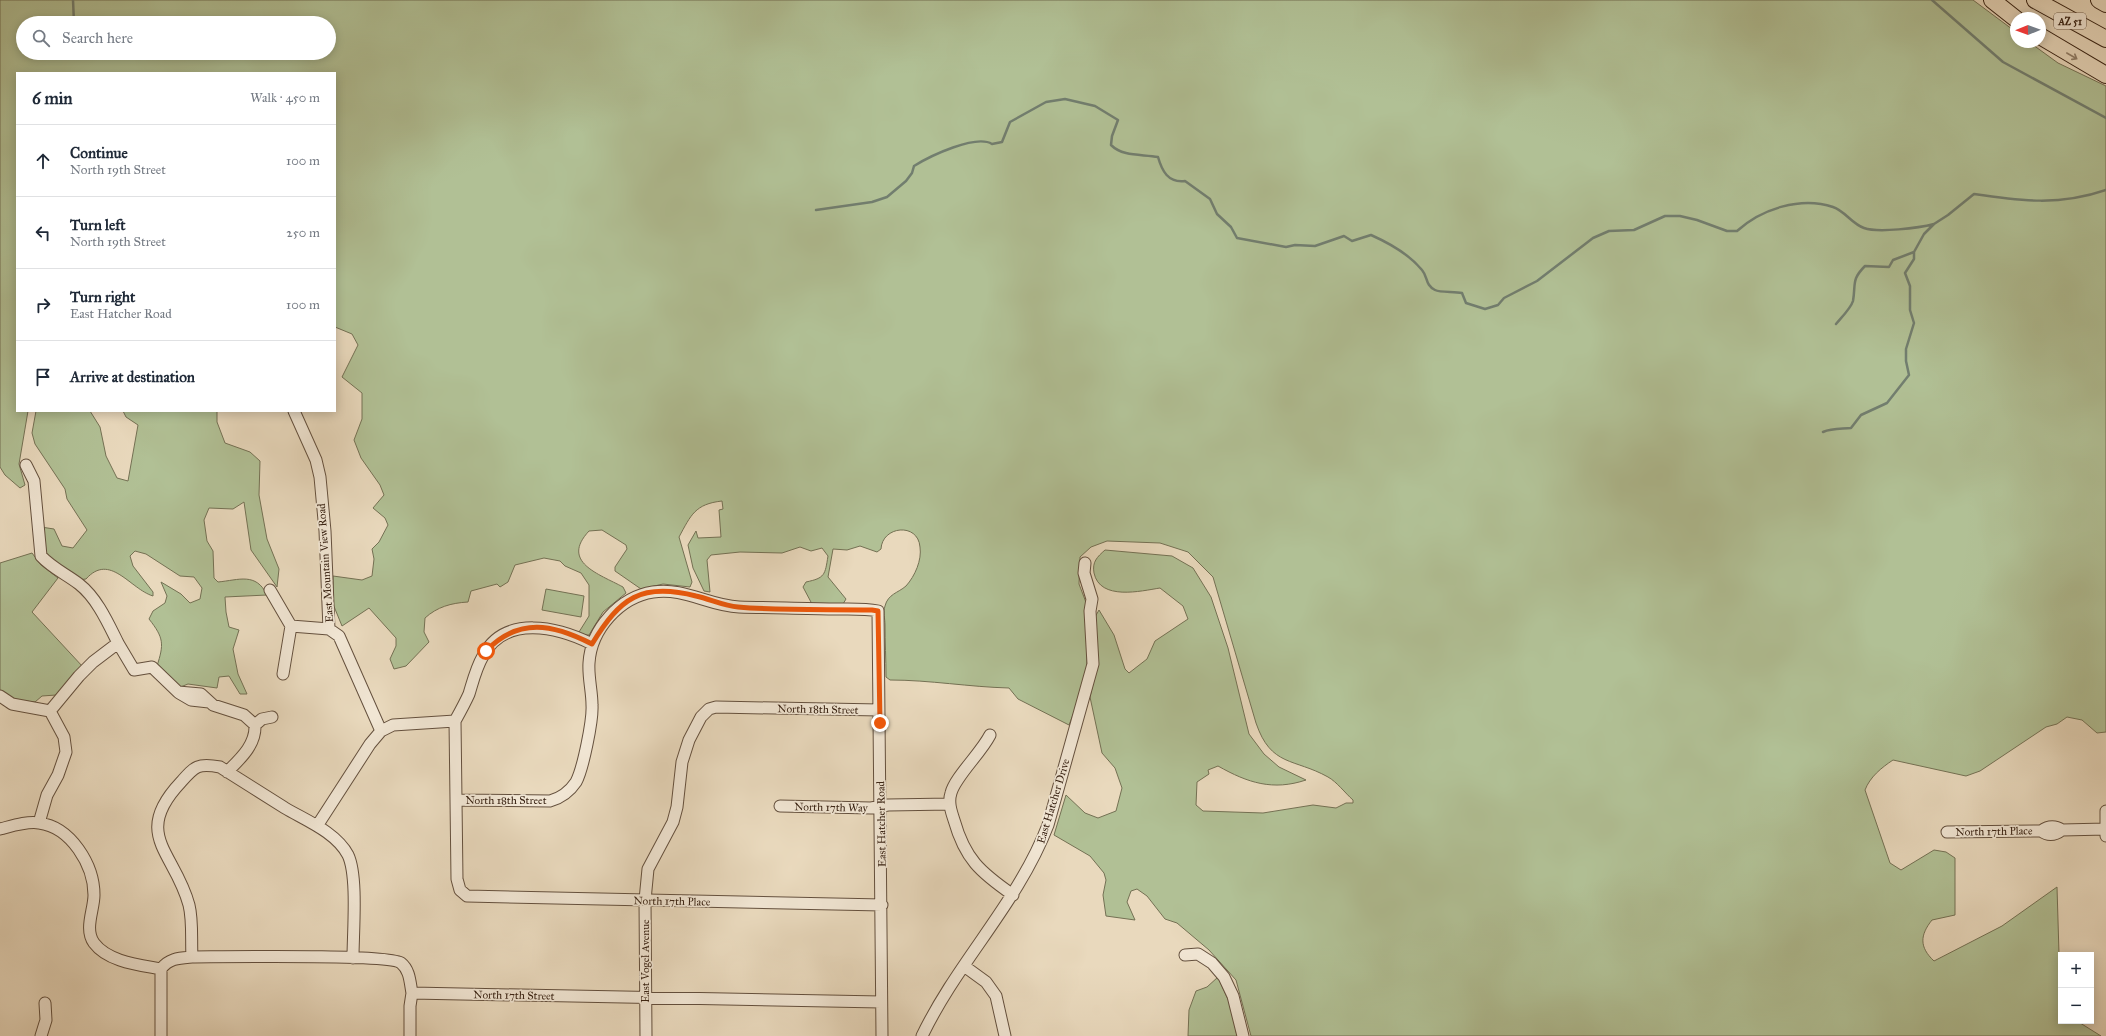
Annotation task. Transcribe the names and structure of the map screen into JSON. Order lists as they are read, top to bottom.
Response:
{
  "streets": {
    "highway": ["AZ 51"],
    "street": [
      "East Mountain View Road",
      "North 18th Street",
      "East Hatcher Drive",
      "North 17th Way",
      "East Hatcher Road",
      "North 17th Place",
      "East Vogel Avenue",
      "North 17th Street"
    ]
  },
  "crossings": [
    ["North 18th Street", "East Hatcher Road"],
    ["North 18th Street", "North 17th Place"],
    ["North 18th Street", "East Vogel Avenue"],
    ["North 17th Way", "East Hatcher Road"],
    ["East Hatcher Road", "North 17th Place"],
    ["East Hatcher Road", "North 17th Street"],
    ["North 17th Place", "East Vogel Avenue"],
    ["East Vogel Avenue", "North 17th Street"]
  ],
  "north": "left",
  "page": {
    "search": "Search here",
    "heading": ["6 min", "Walk · 450 m"],
    "list": [
      ["Continue", "North 19th Street", "100 m"],
      ["Turn left", "North 19th Street", "250 m"],
      ["Turn right", "East Hatcher Road", "100 m"],
      "Arrive at destination"
    ],
    "map_buttons": ["+", "−"]
  }
}
